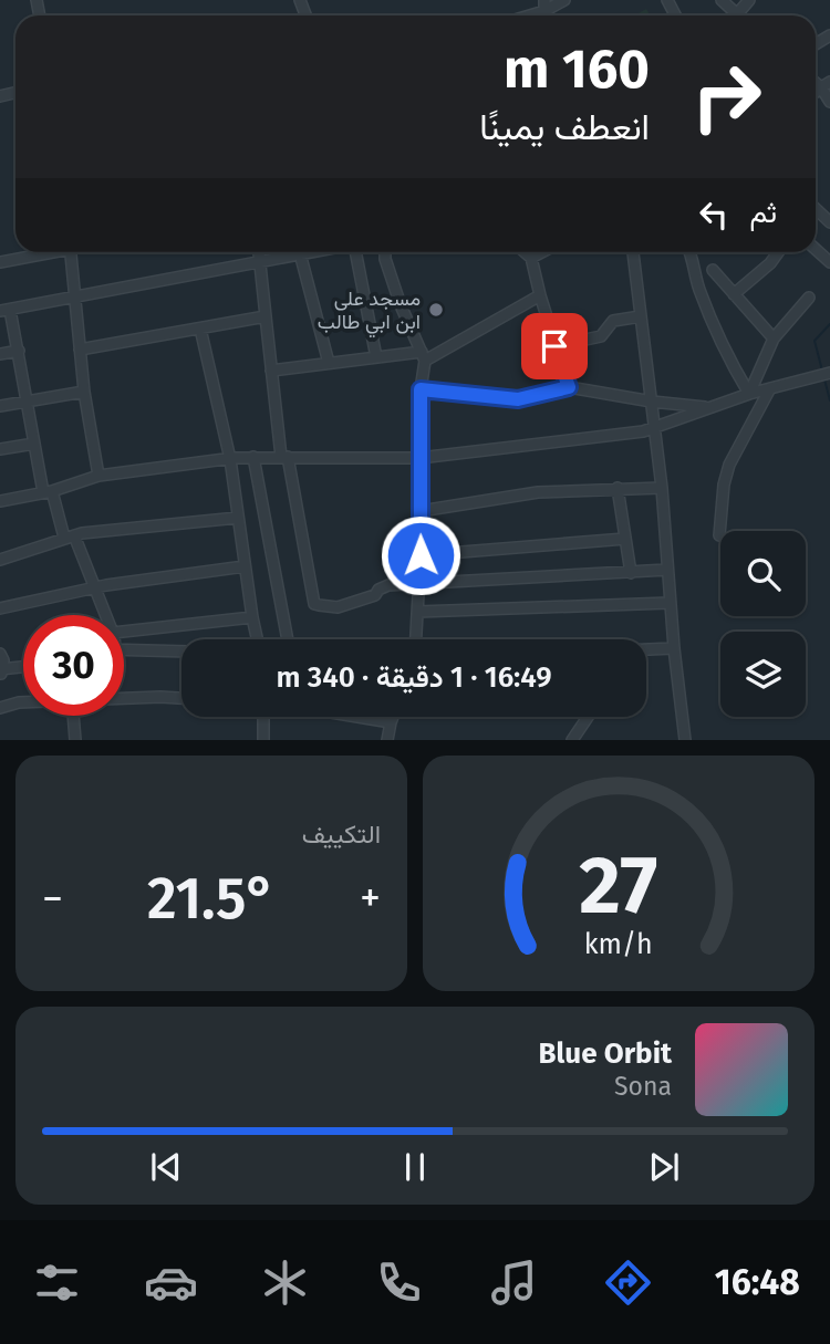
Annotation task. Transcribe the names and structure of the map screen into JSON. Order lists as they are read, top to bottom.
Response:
{
  "places": ["مسجد علي ابن ابي طالب"],
  "page": {
    "turn": ["160 m", "انعطف يمينًا"],
    "then": "ثم",
    "limit": "30",
    "trip": "16:49 · 1 دقيقة · 340 m",
    "tile": "التكييف",
    "heat": ["−", "21.5°", "+"],
    "song": ["Blue Orbit", "Sona"],
    "tabs": "16:48",
    "gauge": ["27", "km/h"]
  }
}
